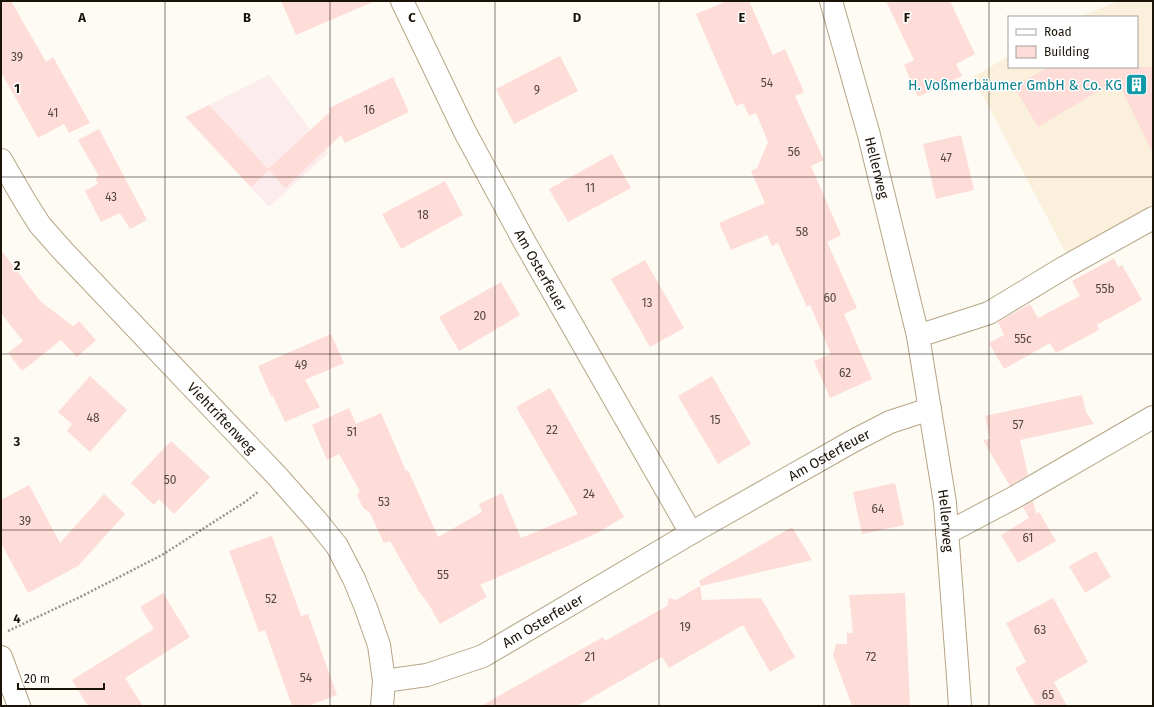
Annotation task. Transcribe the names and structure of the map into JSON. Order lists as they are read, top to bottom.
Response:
{
  "streets": {
    "street": ["Hellerweg", "Am Osterfeuer", "Viehtriftenweg"]
  },
  "crossings": [
    ["Hellerweg", "Am Osterfeuer"],
    ["Am Osterfeuer", "Viehtriftenweg"]
  ],
  "places": {
    "building": ["H. Voßmerbäumer GmbH & Co. KG"]
  },
  "house_numbers": [
    "39",
    "54",
    "9",
    "16",
    "41",
    "56",
    "47",
    "11",
    "43",
    "18",
    "58",
    "55b",
    "60",
    "13",
    "20",
    "55c",
    "49",
    "62",
    "48",
    "15",
    "57",
    "22",
    "51",
    "50",
    "24",
    "53",
    "64",
    "39",
    "61",
    "55",
    "52",
    "19",
    "63",
    "21",
    "72",
    "54",
    "65"
  ],
  "legend": ["Road", "Building"],
  "scale_bar": "20 m",
  "grid": {
    "columns": [
      "A",
      "B",
      "C",
      "D",
      "E",
      "F"
    ],
    "rows": [
      "1",
      "2",
      "3",
      "4"
    ]
  }
}
